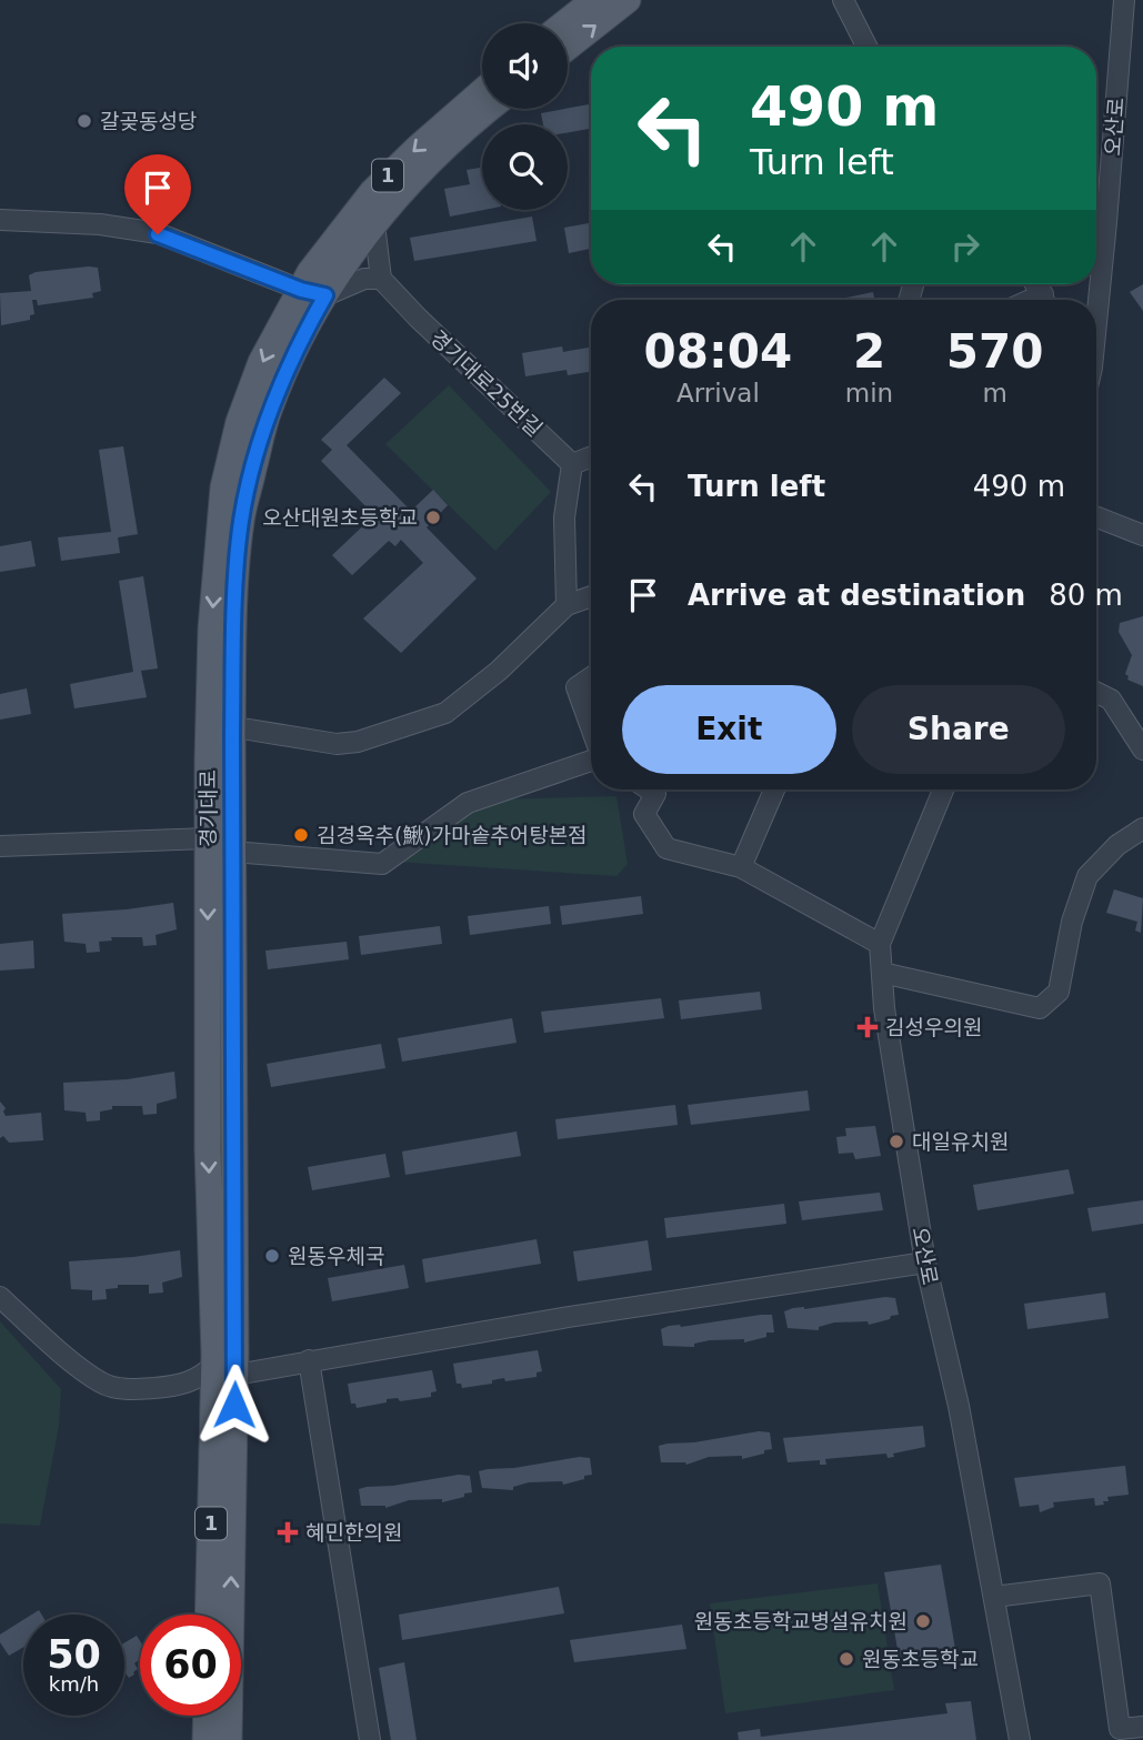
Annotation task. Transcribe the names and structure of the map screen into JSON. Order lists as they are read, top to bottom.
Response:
{
  "streets": {
    "main road": ["1", "경기대로"],
    "street": ["오산로", "경기대로25번길"]
  },
  "places": {
    "other": [
      "갈곶동성당",
      "오산대원초등학교",
      "김경옥추(鰍)가마솥추어탕본점",
      "대일유치원",
      "원동우체국",
      "원동초등학교병설유치원",
      "원동초등학교"
    ],
    "health": ["김성우의원", "혜민한의원"]
  },
  "page": {
    "turn": ["490 m", "Turn left"],
    "eta": [
      "08:04",
      "Arrival",
      "2",
      "min",
      "570",
      "m"
    ],
    "list": [
      {
        "name": "Turn left",
        "value": "490 m"
      },
      {
        "name": "Arrive at destination",
        "value": "80 m"
      }
    ],
    "buttons": ["Exit", "Share"],
    "speed": "50 km/h",
    "limit": "60"
  }
}
